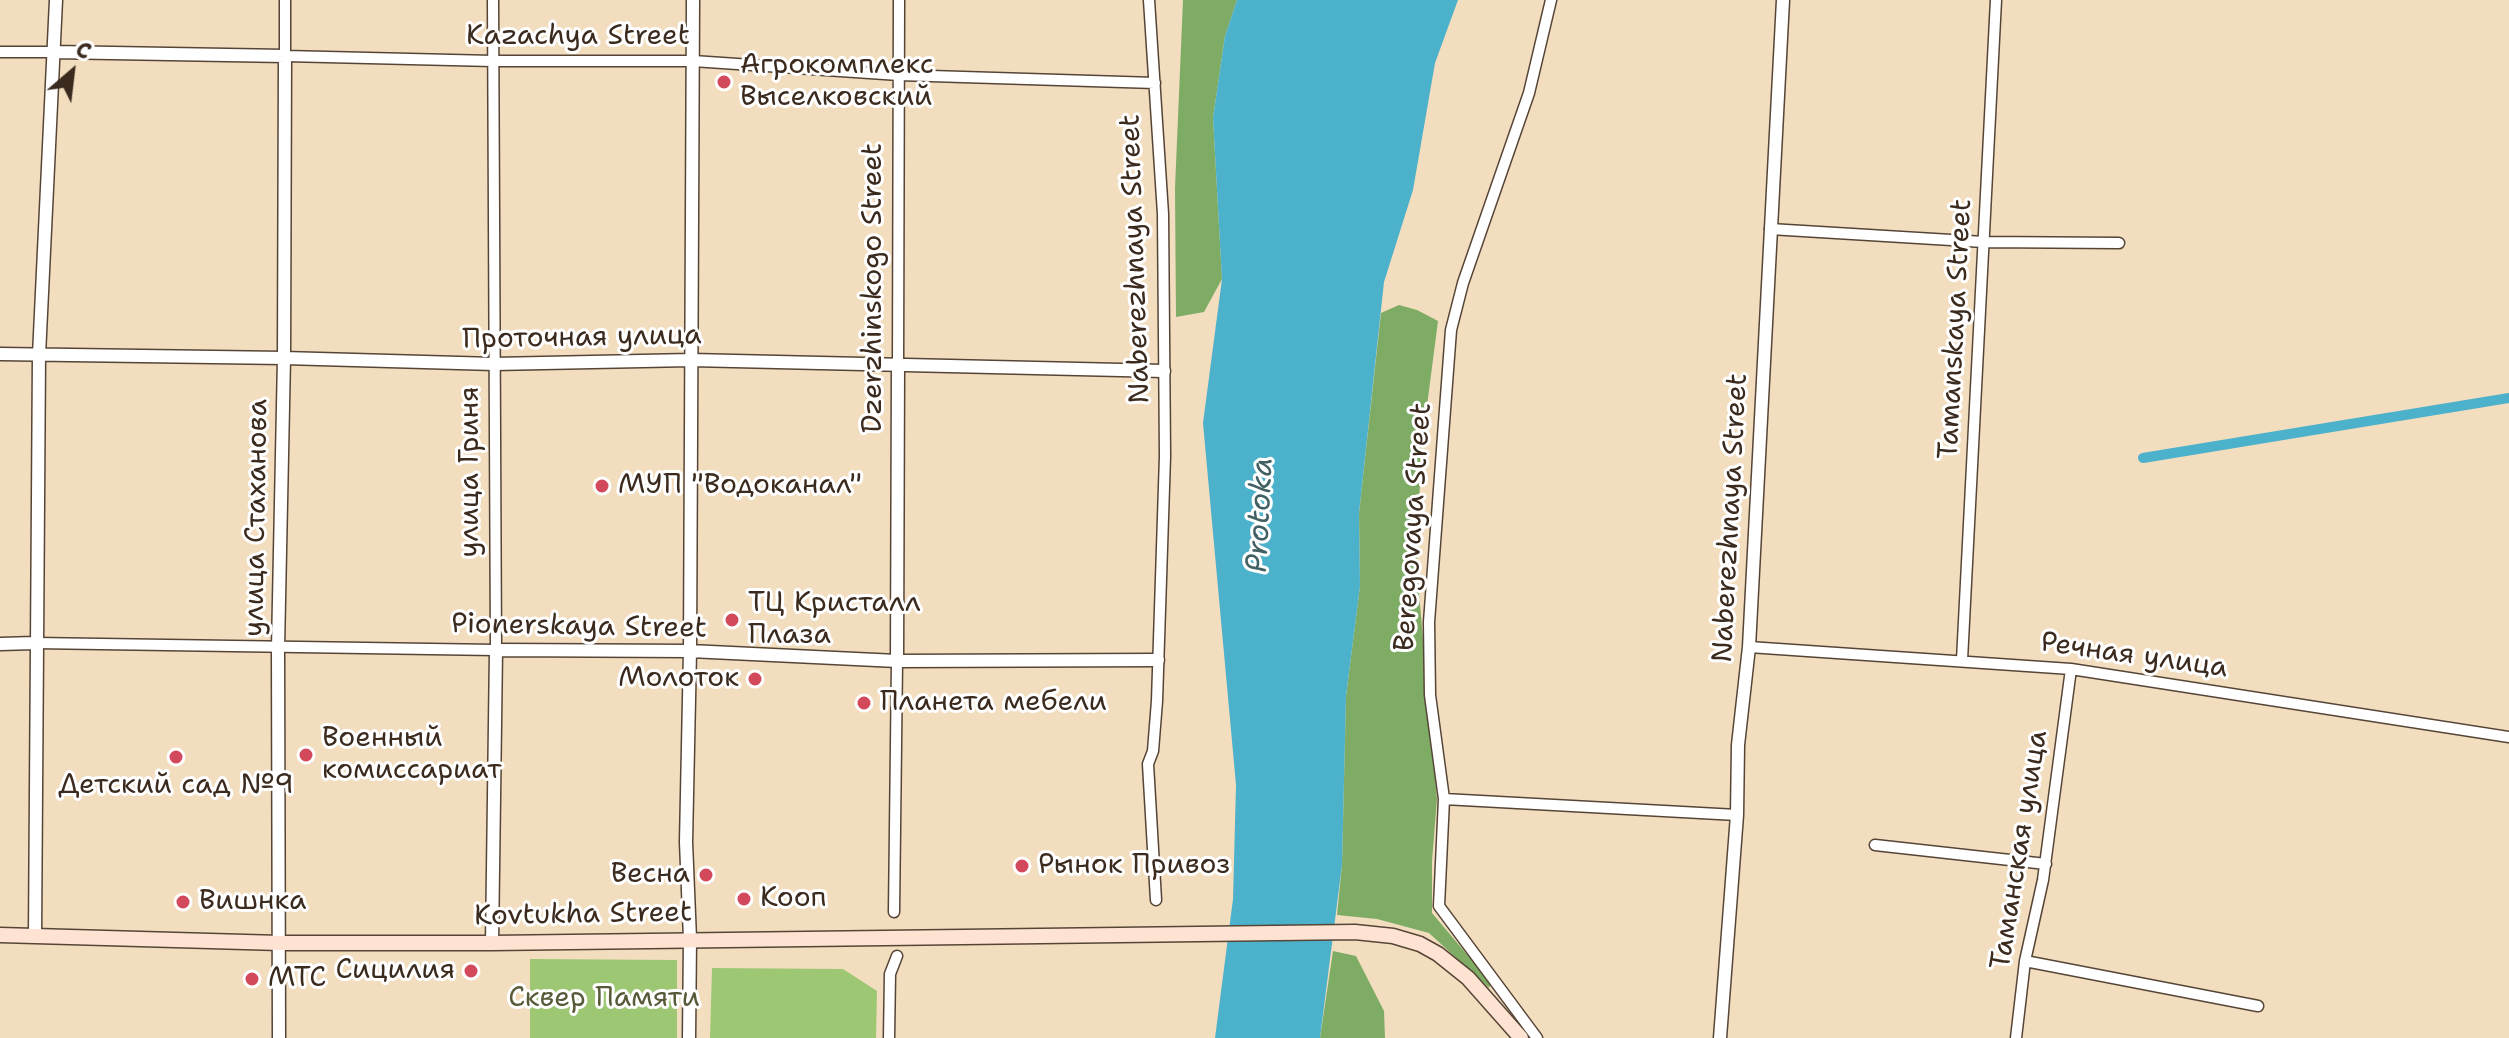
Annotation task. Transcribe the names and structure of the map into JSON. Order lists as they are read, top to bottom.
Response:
{
  "streets": {
    "main road": ["Kovtukha Street"],
    "street": [
      "Kazachya Street",
      "Naberezhnaya Street",
      "Dzerzhinskogo Street",
      "Tamanskaya Street",
      "Проточная улица",
      "улица Гриня",
      "улица Стаханова",
      "Beregovaya Street",
      "Pionerskaya Street",
      "Речная улица",
      "Таманская улица"
    ]
  },
  "crossings": [
    ["Kazachya Street", "Naberezhnaya Street"],
    ["Kazachya Street", "Dzerzhinskogo Street"],
    ["Kazachya Street", "улица Гриня"],
    ["Kazachya Street", "улица Стаханова"],
    ["Naberezhnaya Street", "Проточная улица"],
    ["Naberezhnaya Street", "Pionerskaya Street"],
    ["Naberezhnaya Street", "Речная улица"],
    ["Dzerzhinskogo Street", "Проточная улица"],
    ["Dzerzhinskogo Street", "Pionerskaya Street"],
    ["Tamanskaya Street", "Речная улица"],
    ["Проточная улица", "улица Гриня"],
    ["Проточная улица", "улица Стаханова"],
    ["улица Гриня", "Pionerskaya Street"],
    ["улица Гриня", "Kovtukha Street"],
    ["улица Стаханова", "Pionerskaya Street"],
    ["улица Стаханова", "Kovtukha Street"],
    ["Речная улица", "Таманская улица"]
  ],
  "water": ["Protoka"],
  "parks": ["Сквер Памяти"],
  "places": [
    "Агрокомплекс Выселковский",
    "МУП \"Водоканал\"",
    "ТЦ Кристалл Плаза",
    "Молоток",
    "Планета мебели",
    "Военный комиссариат",
    "Детский сад №9",
    "Рынок Привоз",
    "Весна",
    "Кооп",
    "Вишнка",
    "Сицилия",
    "МТС"
  ],
  "north": "top right"
}
